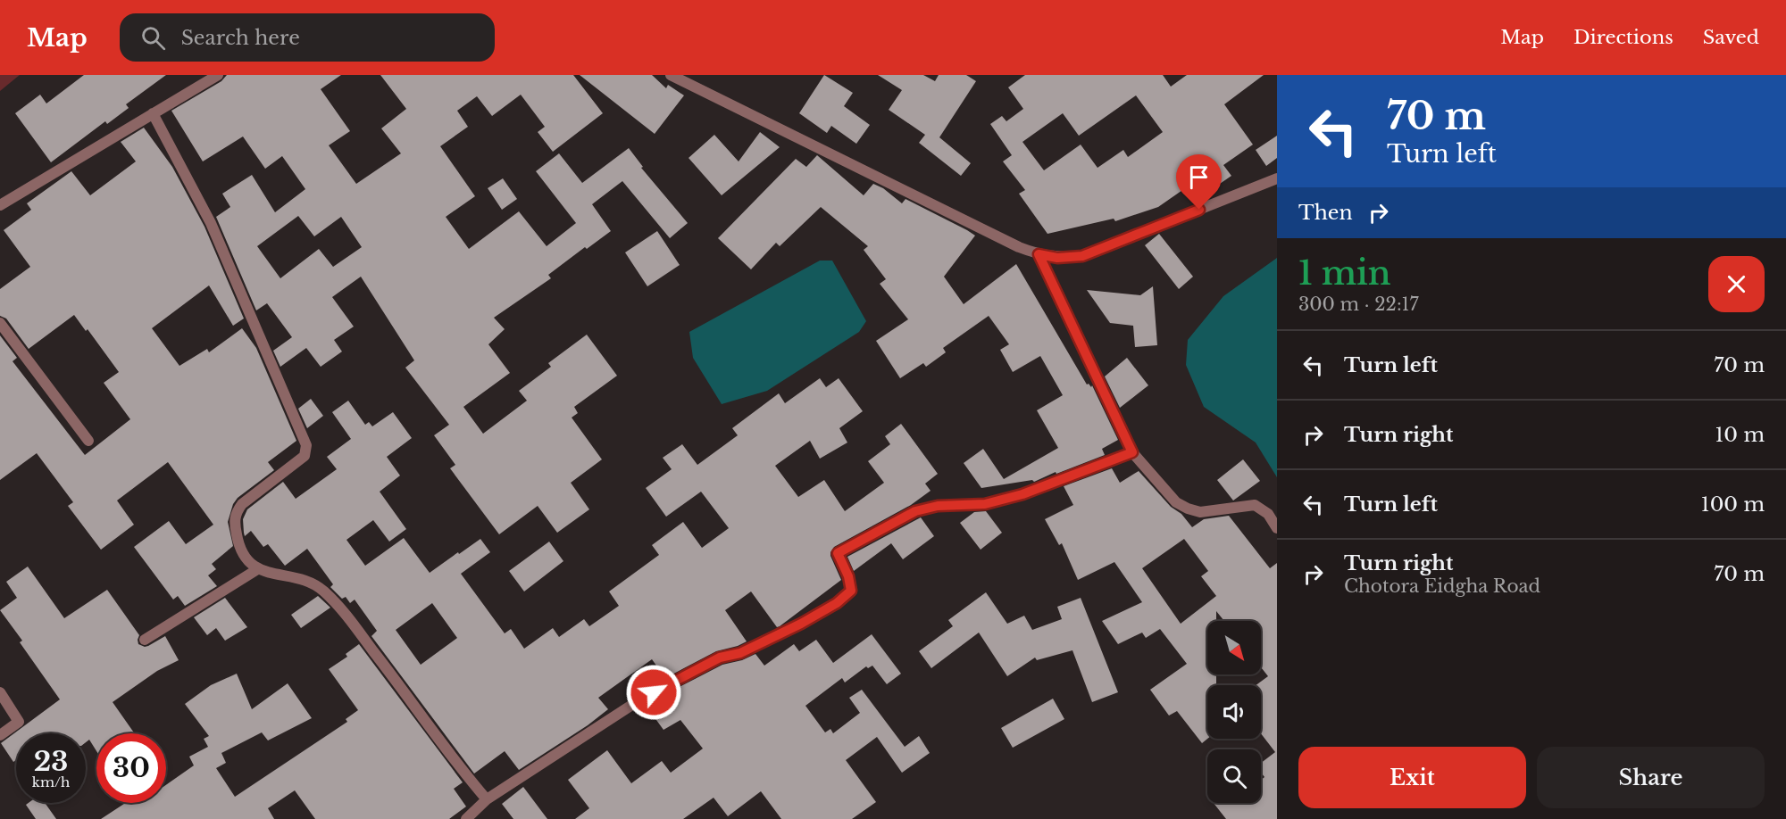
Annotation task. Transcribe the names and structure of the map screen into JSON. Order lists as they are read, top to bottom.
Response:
{
  "north": "bottom right",
  "page": {
    "header": "Map",
    "search": "Search here",
    "nav": ["Map", "Directions", "Saved"],
    "turn": ["70 m", "Turn left"],
    "then": "Then",
    "heading": ["1 min", "300 m · 22:17"],
    "list": [
      {
        "name": "Turn left",
        "value": "70 m"
      },
      {
        "name": "Turn right",
        "value": "10 m"
      },
      {
        "name": "Turn left",
        "value": "100 m"
      },
      {
        "name": "Turn right",
        "note": "Chotora Eidgha Road",
        "value": "70 m"
      }
    ],
    "speed": "23 km/h",
    "limit": "30",
    "buttons": ["Exit", "Share"]
  }
}
